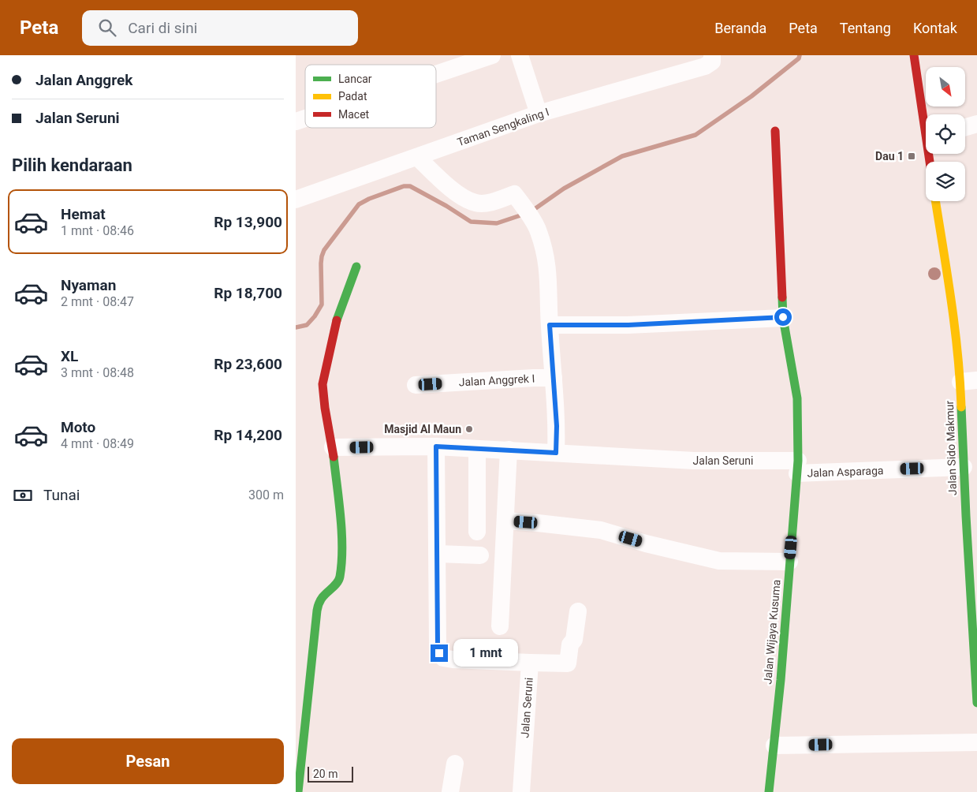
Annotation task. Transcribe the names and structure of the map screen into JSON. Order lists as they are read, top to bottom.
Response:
{
  "streets": {
    "street": [
      "Taman Sengkaling I",
      "Jalan Anggrek I",
      "Jalan Sido Makmur",
      "Jalan Seruni",
      "Jalan Asparaga",
      "Jalan Wijaya Kusuma"
    ]
  },
  "crossings": [
    ["Jalan Sido Makmur", "Jalan Asparaga"],
    ["Jalan Seruni", "Jalan Asparaga"],
    ["Jalan Seruni", "Jalan Wijaya Kusuma"],
    ["Jalan Asparaga", "Jalan Wijaya Kusuma"]
  ],
  "places": {
    "transit": ["Dau 1"],
    "other": ["Masjid Al Maun"]
  },
  "legend": ["Lancar", "Padat", "Macet"],
  "scale_bar": "20 m",
  "north": "bottom right",
  "page": {
    "header": "Peta",
    "search": "Cari di sini",
    "nav": [
      "Beranda",
      "Peta",
      "Tentang",
      "Kontak"
    ],
    "banner": ["Jalan Anggrek", "Jalan Seruni"],
    "heading": "Pilih kendaraan",
    "list": [
      {
        "name": "Hemat",
        "note": "1 mnt · 08:46",
        "value": "Rp 13,900"
      },
      {
        "name": "Nyaman",
        "note": "2 mnt · 08:47",
        "value": "Rp 18,700"
      },
      {
        "name": "XL",
        "note": "3 mnt · 08:48",
        "value": "Rp 23,600"
      },
      {
        "name": "Moto",
        "note": "4 mnt · 08:49",
        "value": "Rp 14,200"
      }
    ],
    "pay": ["Tunai", "300 m"],
    "bubble": "1 mnt",
    "buttons": "Pesan",
    "scale": "20 m"
  }
}
